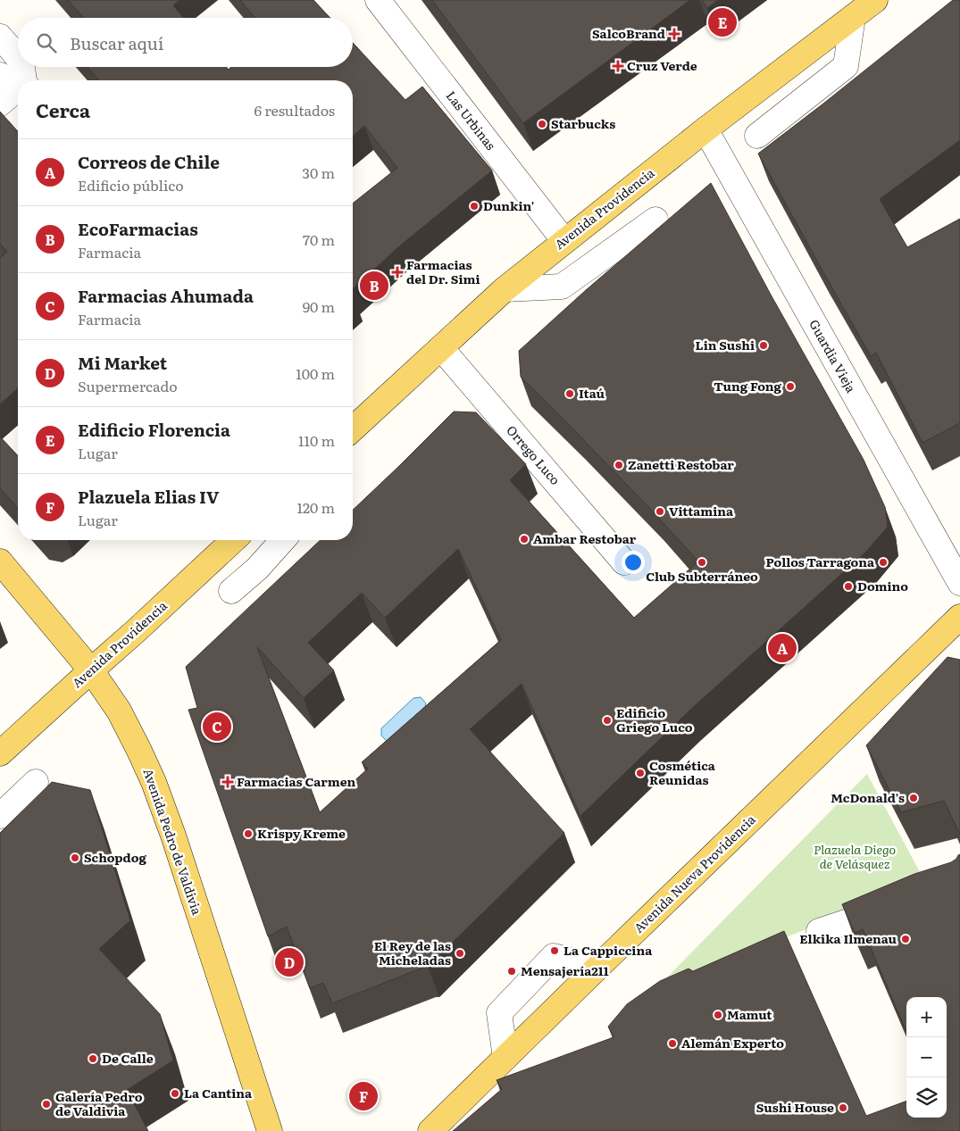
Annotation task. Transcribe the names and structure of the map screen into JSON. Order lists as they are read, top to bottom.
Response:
{
  "streets": {
    "main road": ["Avenida Providencia", "Avenida Pedro de Valdivia", "Avenida Nueva Providencia"],
    "street": ["Las Urbinas", "Guardia Vieja", "Orrego Luco"]
  },
  "crossings": [
    ["Las Urbinas", "Avenida Providencia"],
    ["Avenida Providencia", "Guardia Vieja"],
    ["Avenida Providencia", "Orrego Luco"],
    ["Avenida Providencia", "Avenida Pedro de Valdivia"]
  ],
  "parks": ["Plazuela Diego de Velásquez"],
  "places": {
    "health": [
      "SalcoBrand",
      "Cruz Verde",
      "Farmacias del Dr. Simi",
      "Farmacias Carmen"
    ],
    "other": [
      "Starbucks",
      "Dunkin'",
      "Lin Sushi",
      "Tung Fong",
      "Itaú",
      "Zanetti Restobar",
      "Vittamina",
      "Ambar Restobar",
      "Club Subterráneo",
      "Pollos Tarragona",
      "Domino",
      "Edificio Griego Luco",
      "Cosmética Reunidas",
      "McDonald's",
      "Krispy Kreme",
      "Schopdog",
      "Elkika Ilmenau",
      "La Cappiccina",
      "El Rey de las Micheladas",
      "Mensajería211",
      "Mamut",
      "Alemán Experto",
      "De Calle",
      "La Cantina",
      "Galería Pedro de Valdivia",
      "Sushi House"
    ]
  },
  "page": {
    "pins": [
      "E",
      "B",
      "A",
      "C",
      "D",
      "F"
    ],
    "search": "Buscar aquí",
    "heading": ["Cerca", "6 resultados"],
    "list": [
      {
        "mark": "A",
        "name": "Correos de Chile",
        "note": "Edificio público",
        "value": "30 m"
      },
      {
        "mark": "B",
        "name": "EcoFarmacias",
        "note": "Farmacia",
        "value": "70 m"
      },
      {
        "mark": "C",
        "name": "Farmacias Ahumada",
        "note": "Farmacia",
        "value": "90 m"
      },
      {
        "mark": "D",
        "name": "Mi Market",
        "note": "Supermercado",
        "value": "100 m"
      },
      {
        "mark": "E",
        "name": "Edificio Florencia",
        "note": "Lugar",
        "value": "110 m"
      },
      {
        "mark": "F",
        "name": "Plazuela Elias IV",
        "note": "Lugar",
        "value": "120 m"
      }
    ],
    "map_buttons": ["+", "−"]
  }
}
